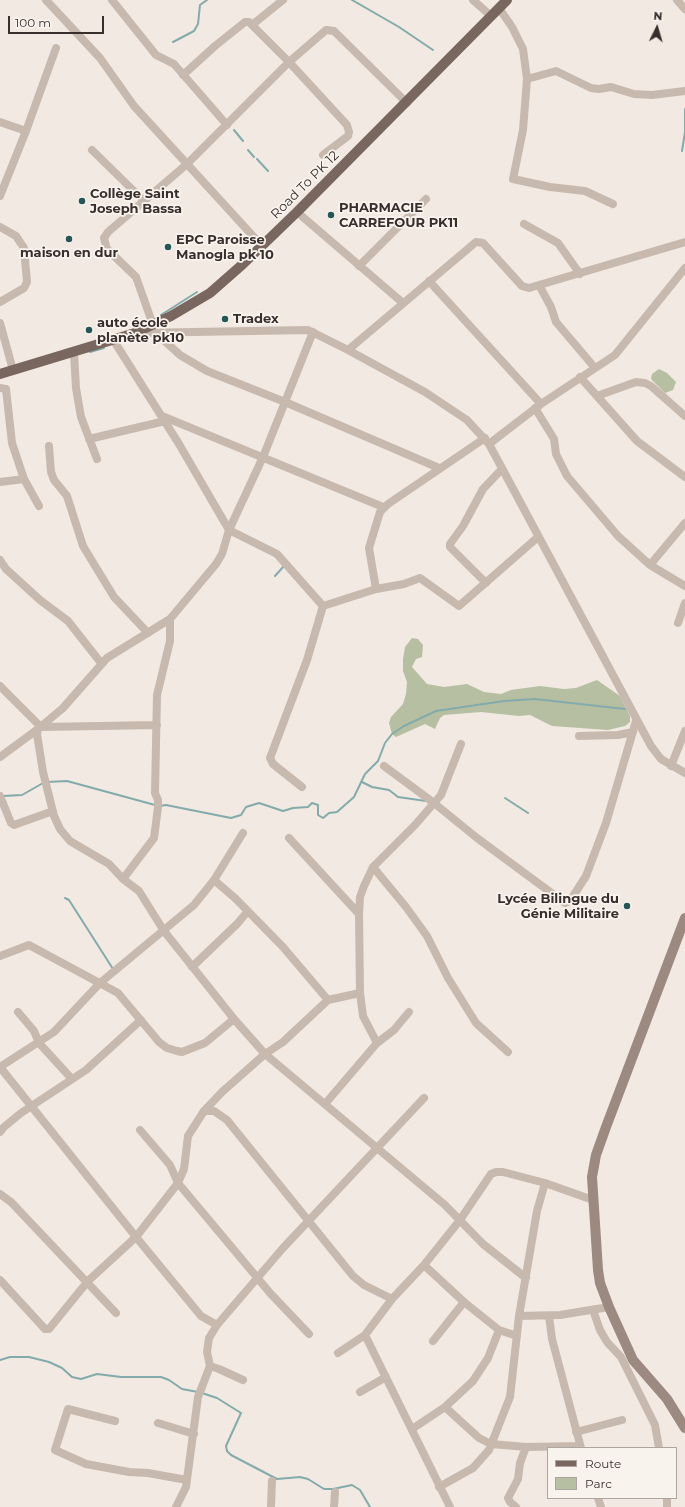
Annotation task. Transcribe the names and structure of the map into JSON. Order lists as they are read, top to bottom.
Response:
{
  "streets": {
    "main road": ["Road To PK 12"]
  },
  "places": [
    "Collège Saint Joseph Bassa",
    "PHARMACIE CARREFOUR PK11",
    "maison en dur",
    "EPC Paroisse Manogla pk 10",
    "Tradex",
    "auto école planète pk10",
    "Lycée Bilingue du Génie Militaire"
  ],
  "legend": ["Route", "Parc"],
  "scale_bar": "100 m",
  "north": "top"
}
